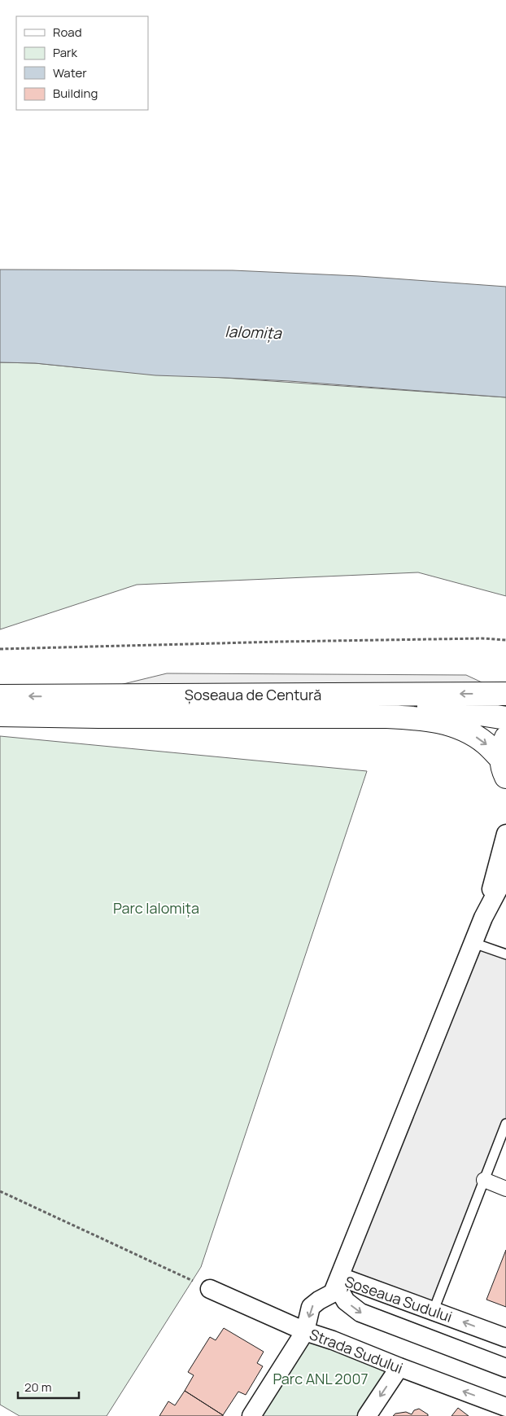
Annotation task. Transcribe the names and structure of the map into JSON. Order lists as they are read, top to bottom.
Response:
{
  "streets": {
    "highway": ["Șoseaua de Centură"],
    "street": ["Șoseaua Sudului", "Strada Sudului"]
  },
  "one_way": ["Strada Sudului"],
  "water": ["Ialomița"],
  "parks": ["Parc Ialomița", "Parc ANL 2007"],
  "legend": [
    "Road",
    "Park",
    "Water",
    "Building"
  ],
  "scale_bar": "20 m"
}
